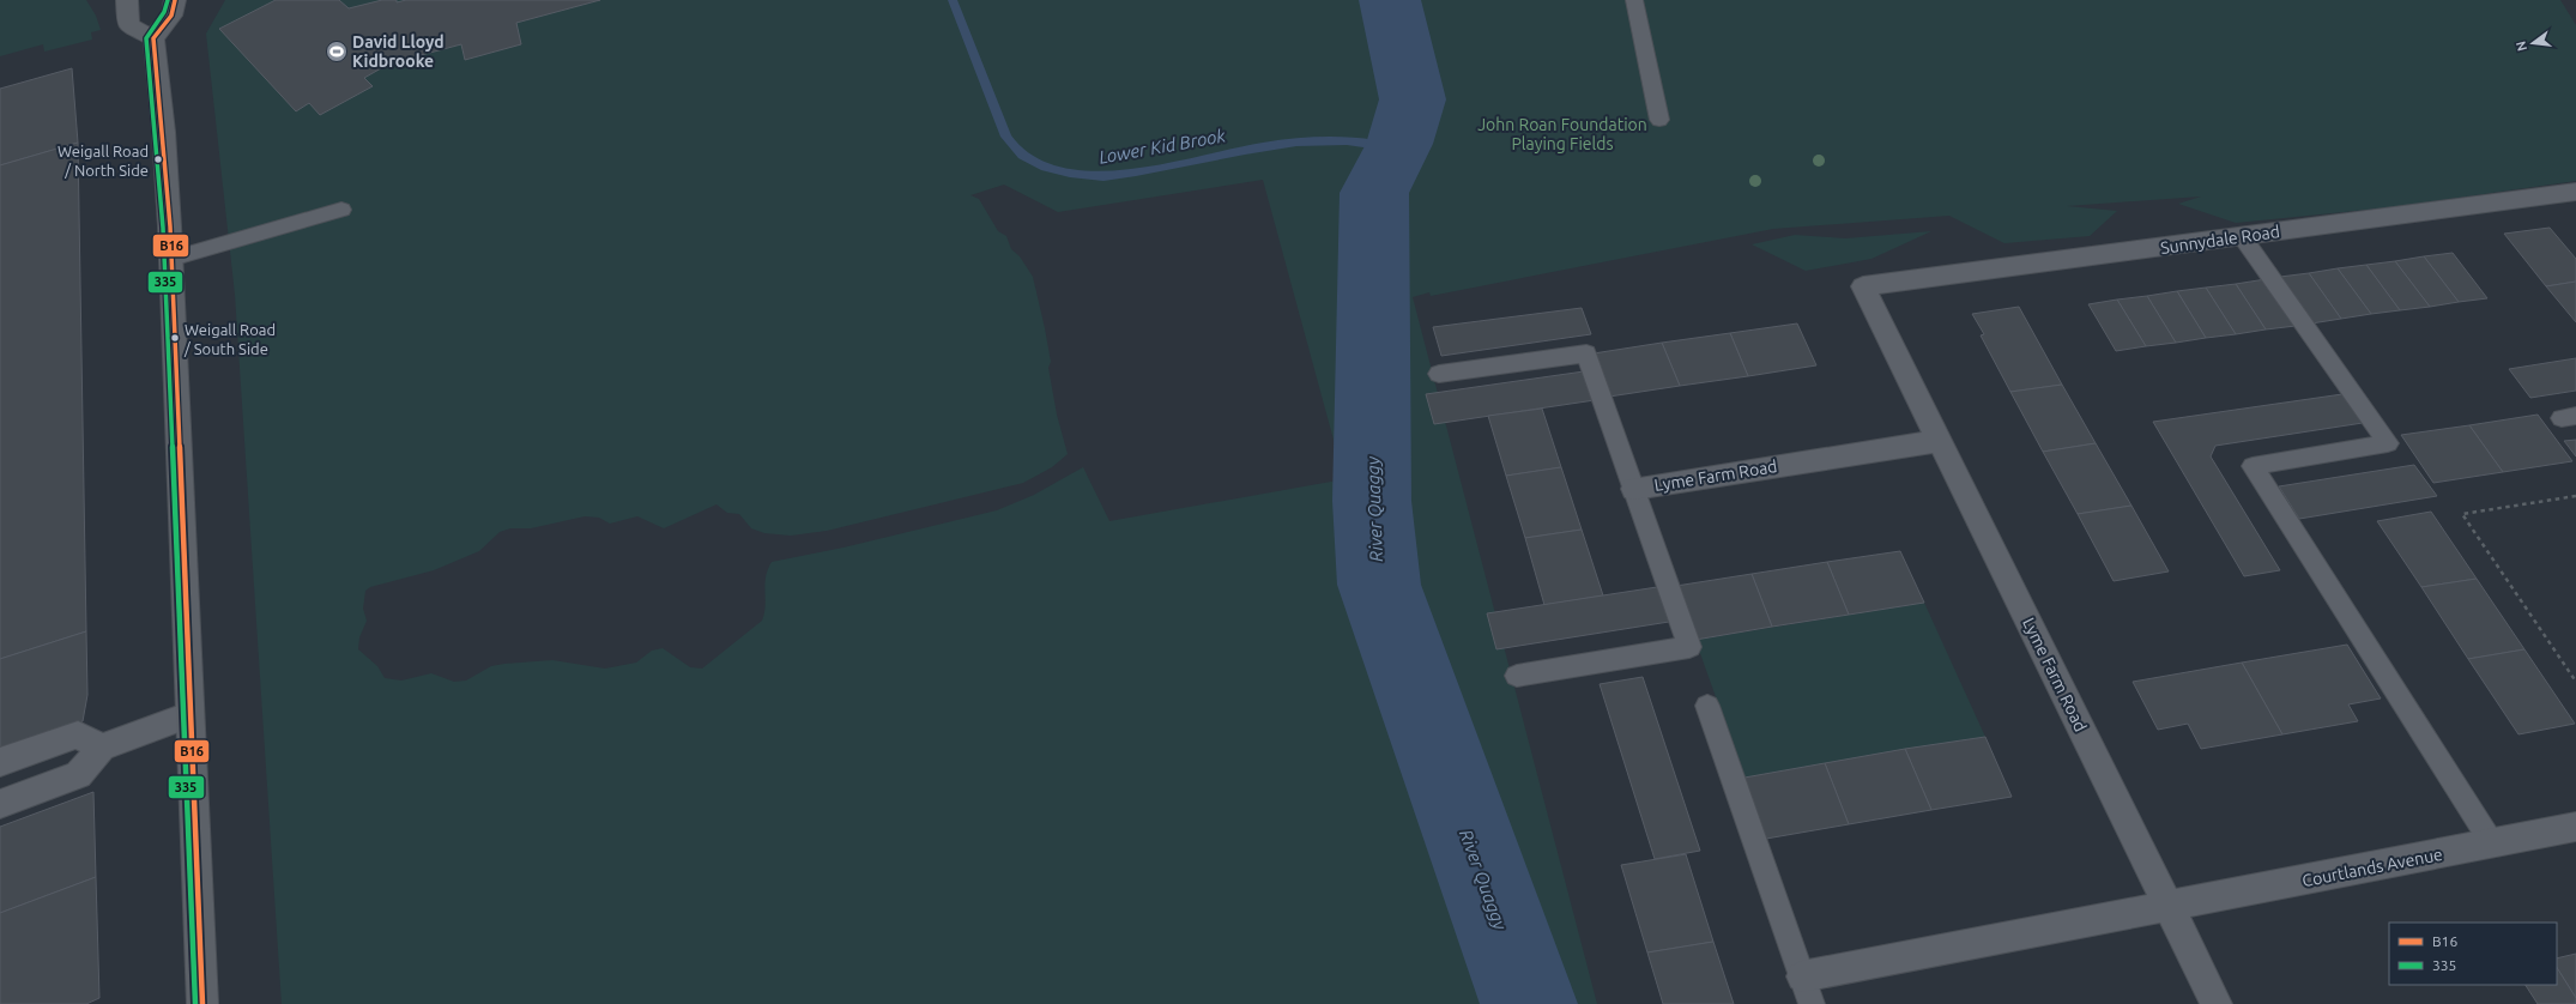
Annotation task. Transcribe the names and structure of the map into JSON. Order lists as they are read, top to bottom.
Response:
{
  "streets": {
    "street": ["Sunnydale Road", "Lyme Farm Road", "Courtlands Avenue"]
  },
  "crossings": [
    ["Sunnydale Road", "Lyme Farm Road"],
    ["Lyme Farm Road", "Courtlands Avenue"]
  ],
  "water": ["Lower Kid Brook", "River Quaggy"],
  "parks": ["John Roan Foundation Playing Fields"],
  "places": {
    "sports": ["David Lloyd Kidbrooke"],
    "other": ["Weigall Road / North Side", "Weigall Road / South Side"]
  },
  "lines": ["transit line B16", "transit line 335"],
  "legend": ["B16", "335"],
  "north": "left"
}
